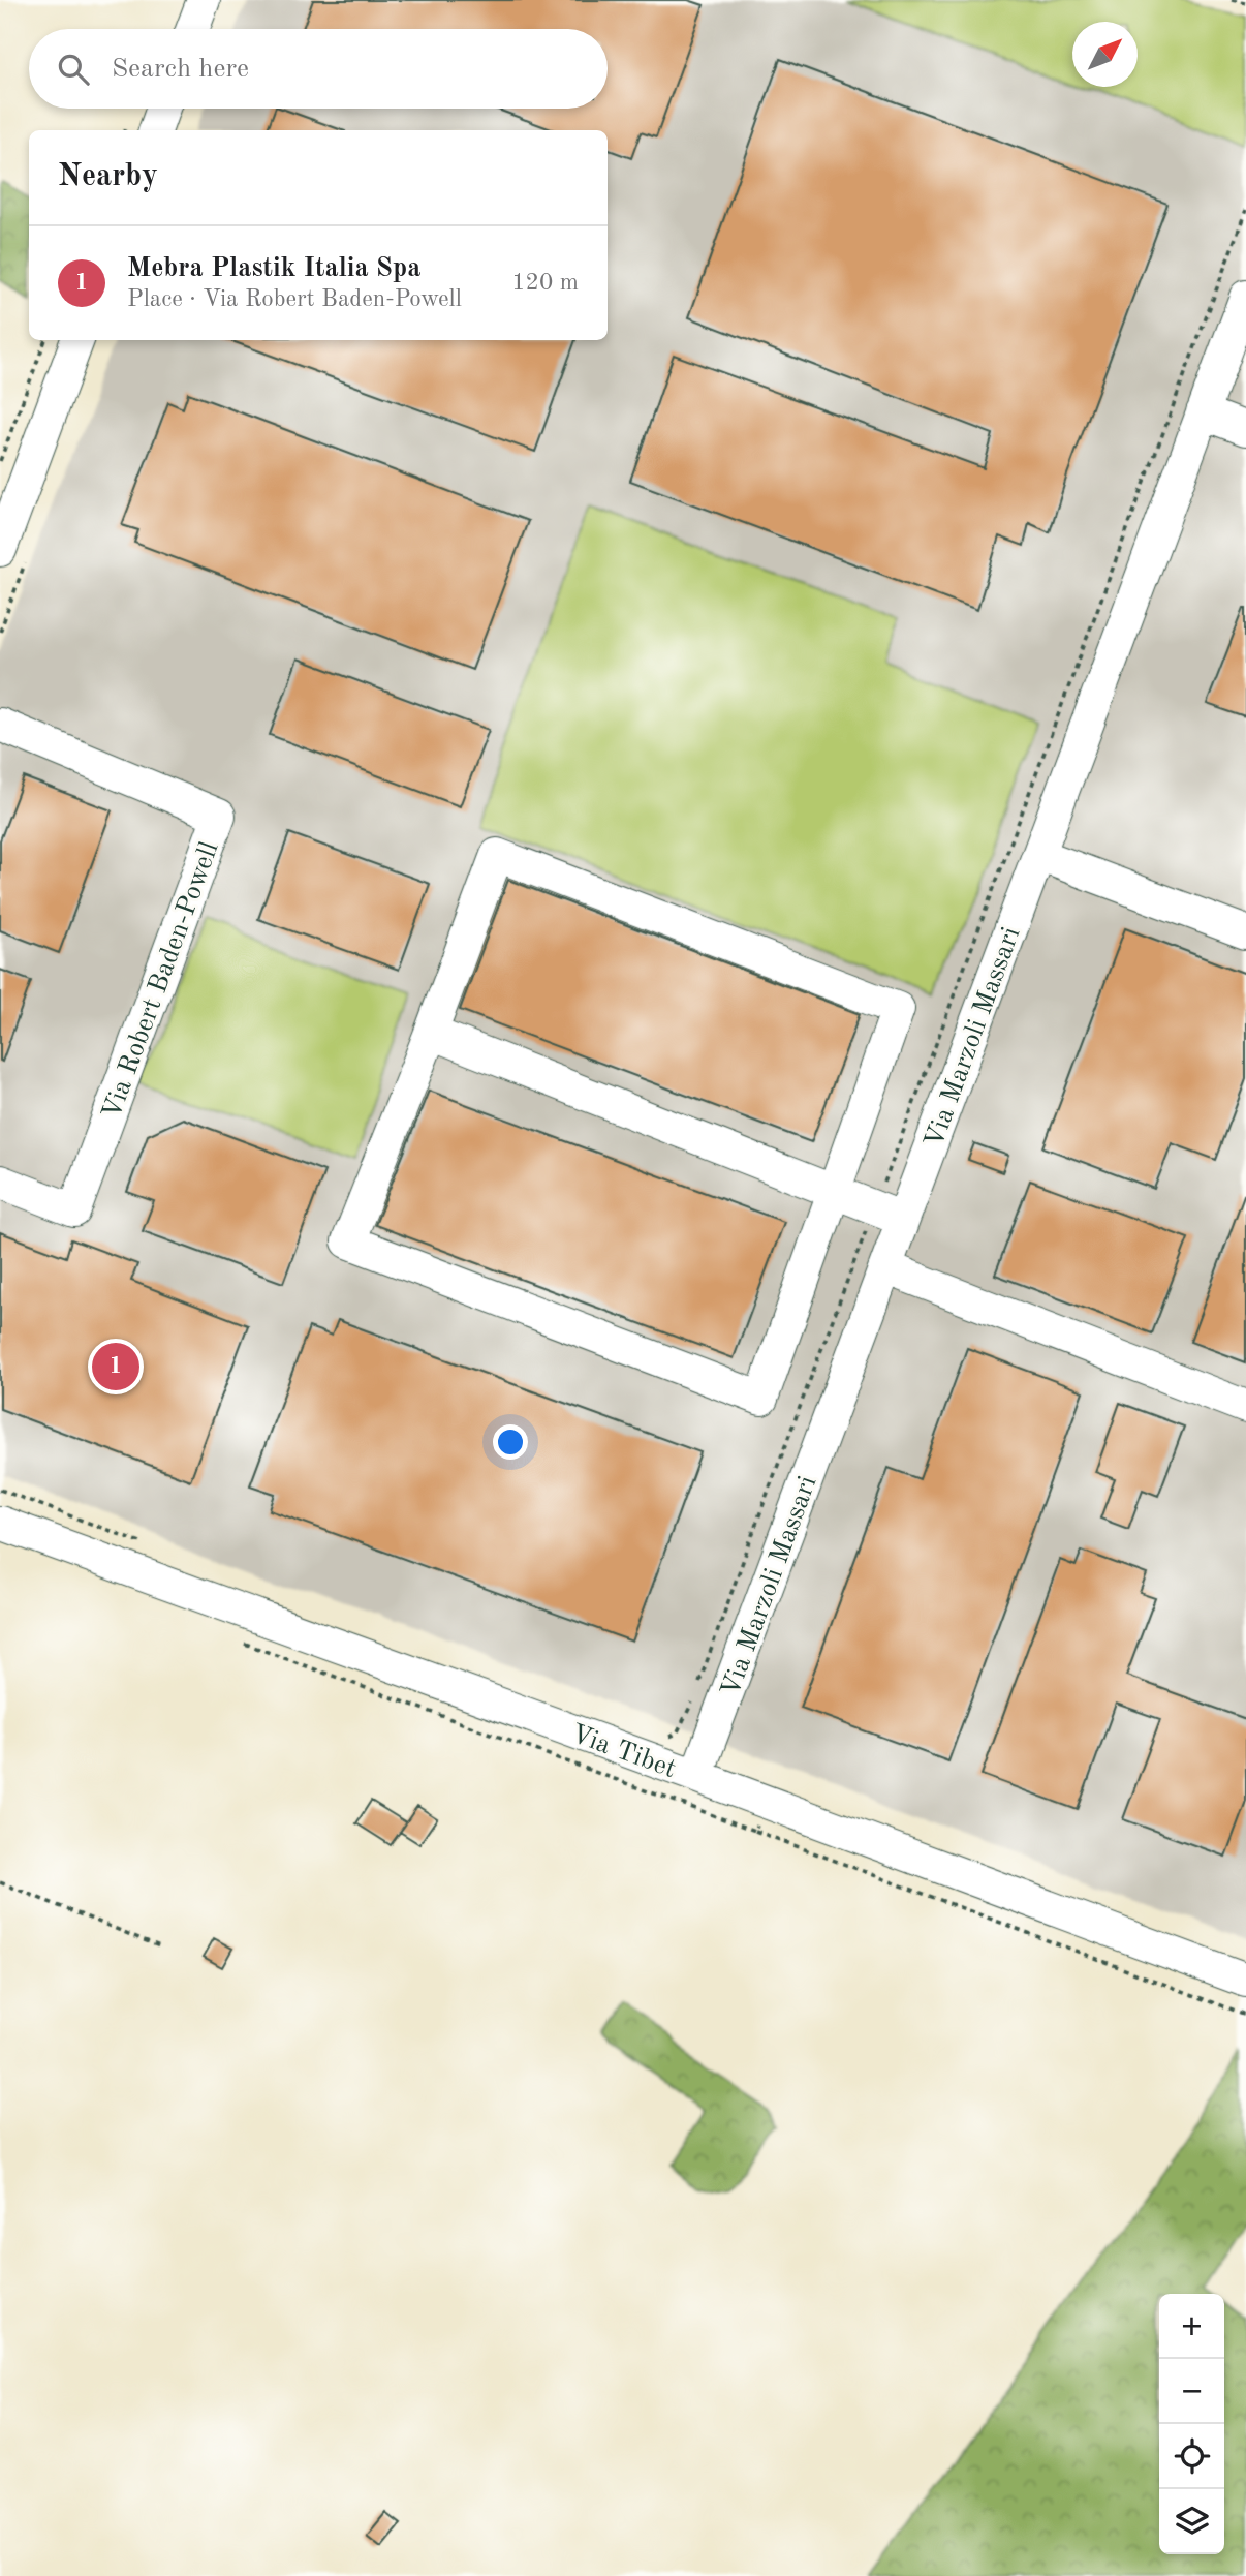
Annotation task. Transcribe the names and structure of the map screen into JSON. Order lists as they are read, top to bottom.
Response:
{
  "streets": {
    "street": ["Via Robert Baden-Powell", "Via Marzoli Massari", "Via Tibet"]
  },
  "crossings": [
    ["Via Marzoli Massari", "Via Tibet"]
  ],
  "north": "top right",
  "page": {
    "search": "Search here",
    "heading": "Nearby",
    "list": [
      {
        "mark": "1",
        "name": "Mebra Plastik Italia Spa",
        "note": "Place · Via Robert Baden-Powell",
        "value": "120 m"
      }
    ],
    "pins": "1",
    "map_buttons": ["+", "−"]
  }
}
